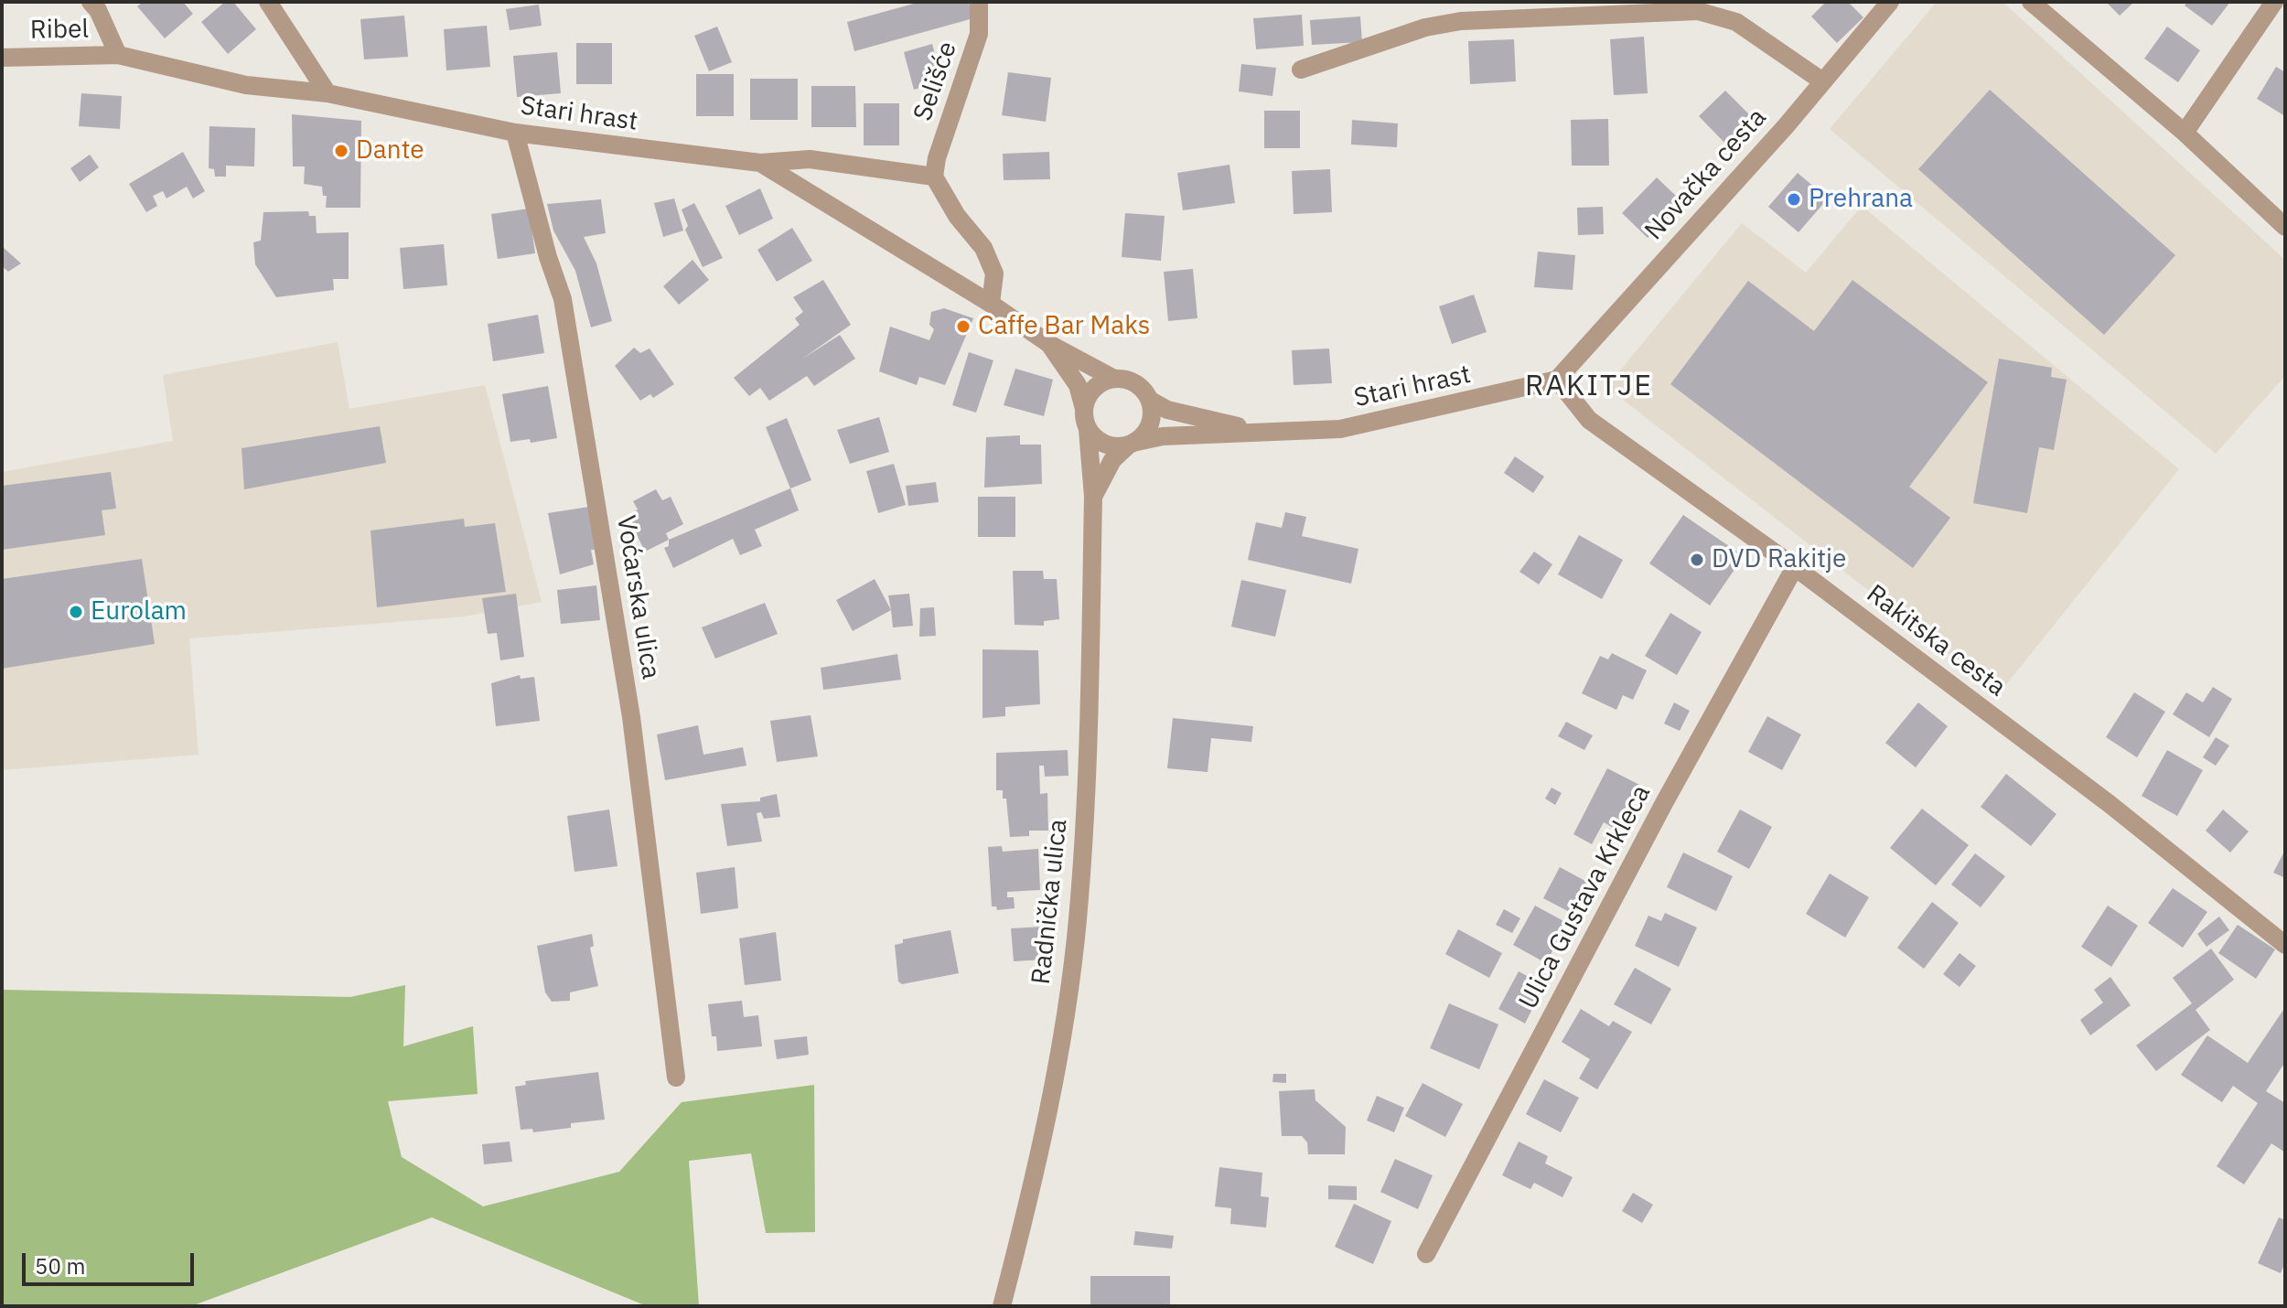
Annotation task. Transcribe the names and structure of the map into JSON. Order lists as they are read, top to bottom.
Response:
{
  "streets": {
    "street": [
      "Ribel",
      "Selišće",
      "Stari hrast",
      "Novačka cesta",
      "Voćarska ulica",
      "Rakitska cesta",
      "Ulica Gustava Krkleca",
      "Radnička ulica"
    ]
  },
  "crossings": [
    ["Ribel", "Stari hrast"],
    ["Stari hrast", "Novačka cesta"],
    ["Stari hrast", "Voćarska ulica"],
    ["Stari hrast", "Rakitska cesta"],
    ["Stari hrast", "Radnička ulica"],
    ["Novačka cesta", "Rakitska cesta"],
    ["Rakitska cesta", "Ulica Gustava Krkleca"]
  ],
  "districts": ["RAKITJE"],
  "places": [
    "Dante",
    "Prehrana",
    "Caffe Bar Maks",
    "DVD Rakitje",
    "Eurolam"
  ],
  "scale_bar": "50 m"
}
